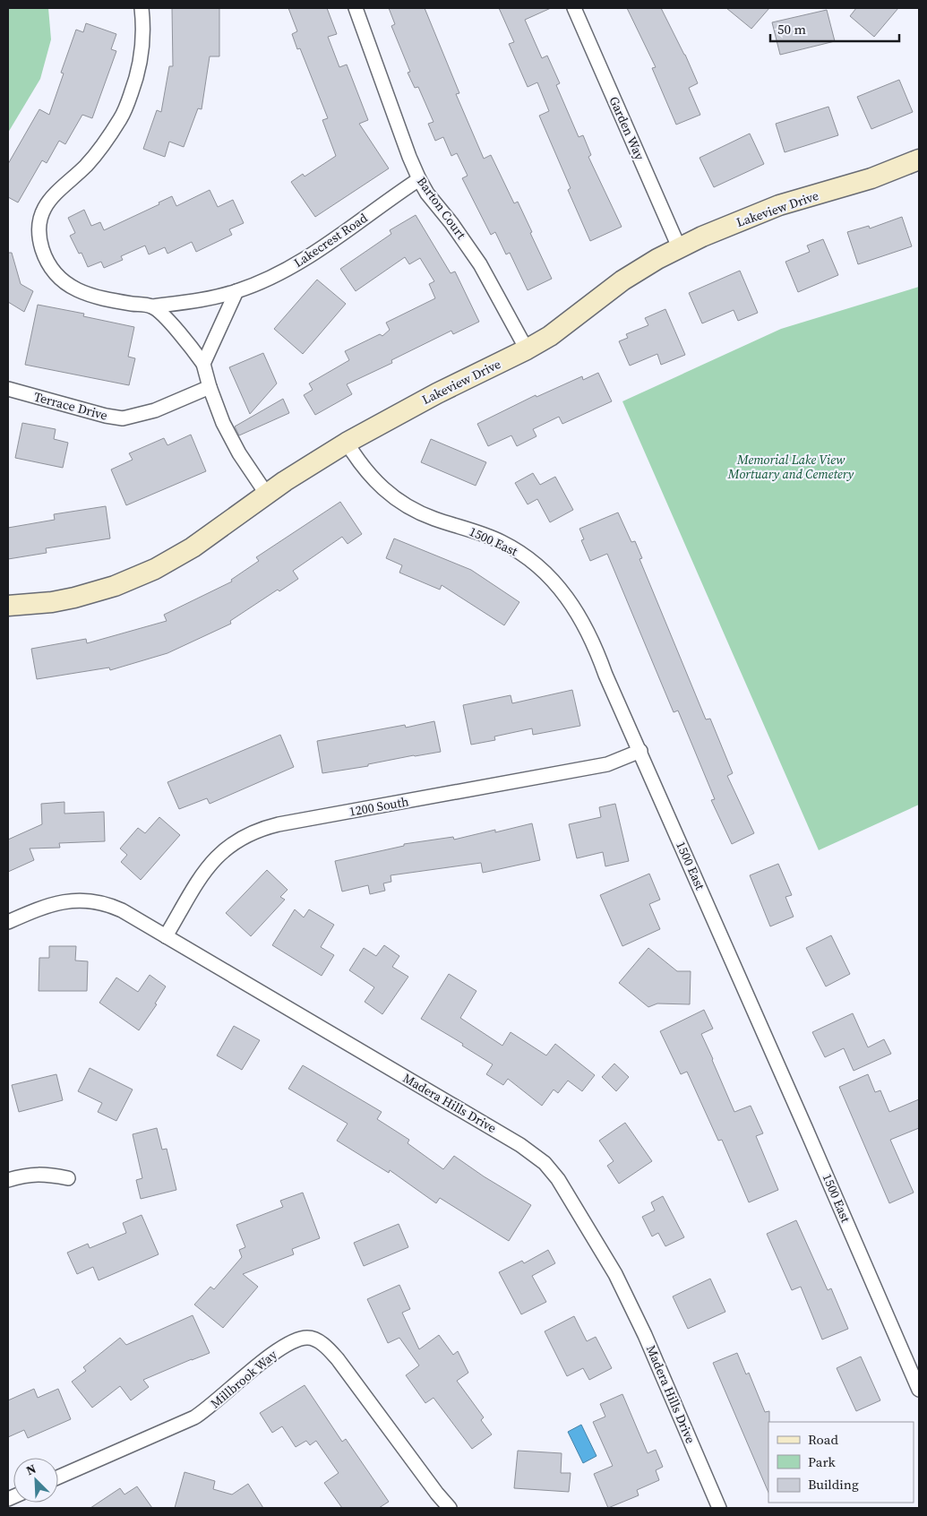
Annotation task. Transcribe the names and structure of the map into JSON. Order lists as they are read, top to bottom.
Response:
{
  "streets": {
    "street": [
      "Garden Way",
      "Barton Court",
      "Lakeview Drive",
      "Lakecrest Road",
      "Terrace Drive",
      "1500 East",
      "1200 South",
      "Madera Hills Drive",
      "Millbrook Way"
    ]
  },
  "crossings": [
    ["Garden Way", "Lakeview Drive"],
    ["Barton Court", "Lakeview Drive"],
    ["Barton Court", "Lakecrest Road"],
    ["Lakeview Drive", "1500 East"],
    ["1500 East", "1200 South"],
    ["1200 South", "Madera Hills Drive"]
  ],
  "parks": ["Memorial Lake View Mortuary and Cemetery"],
  "legend": ["Road", "Park", "Building"],
  "scale_bar": "50 m",
  "north": "top left"
}
